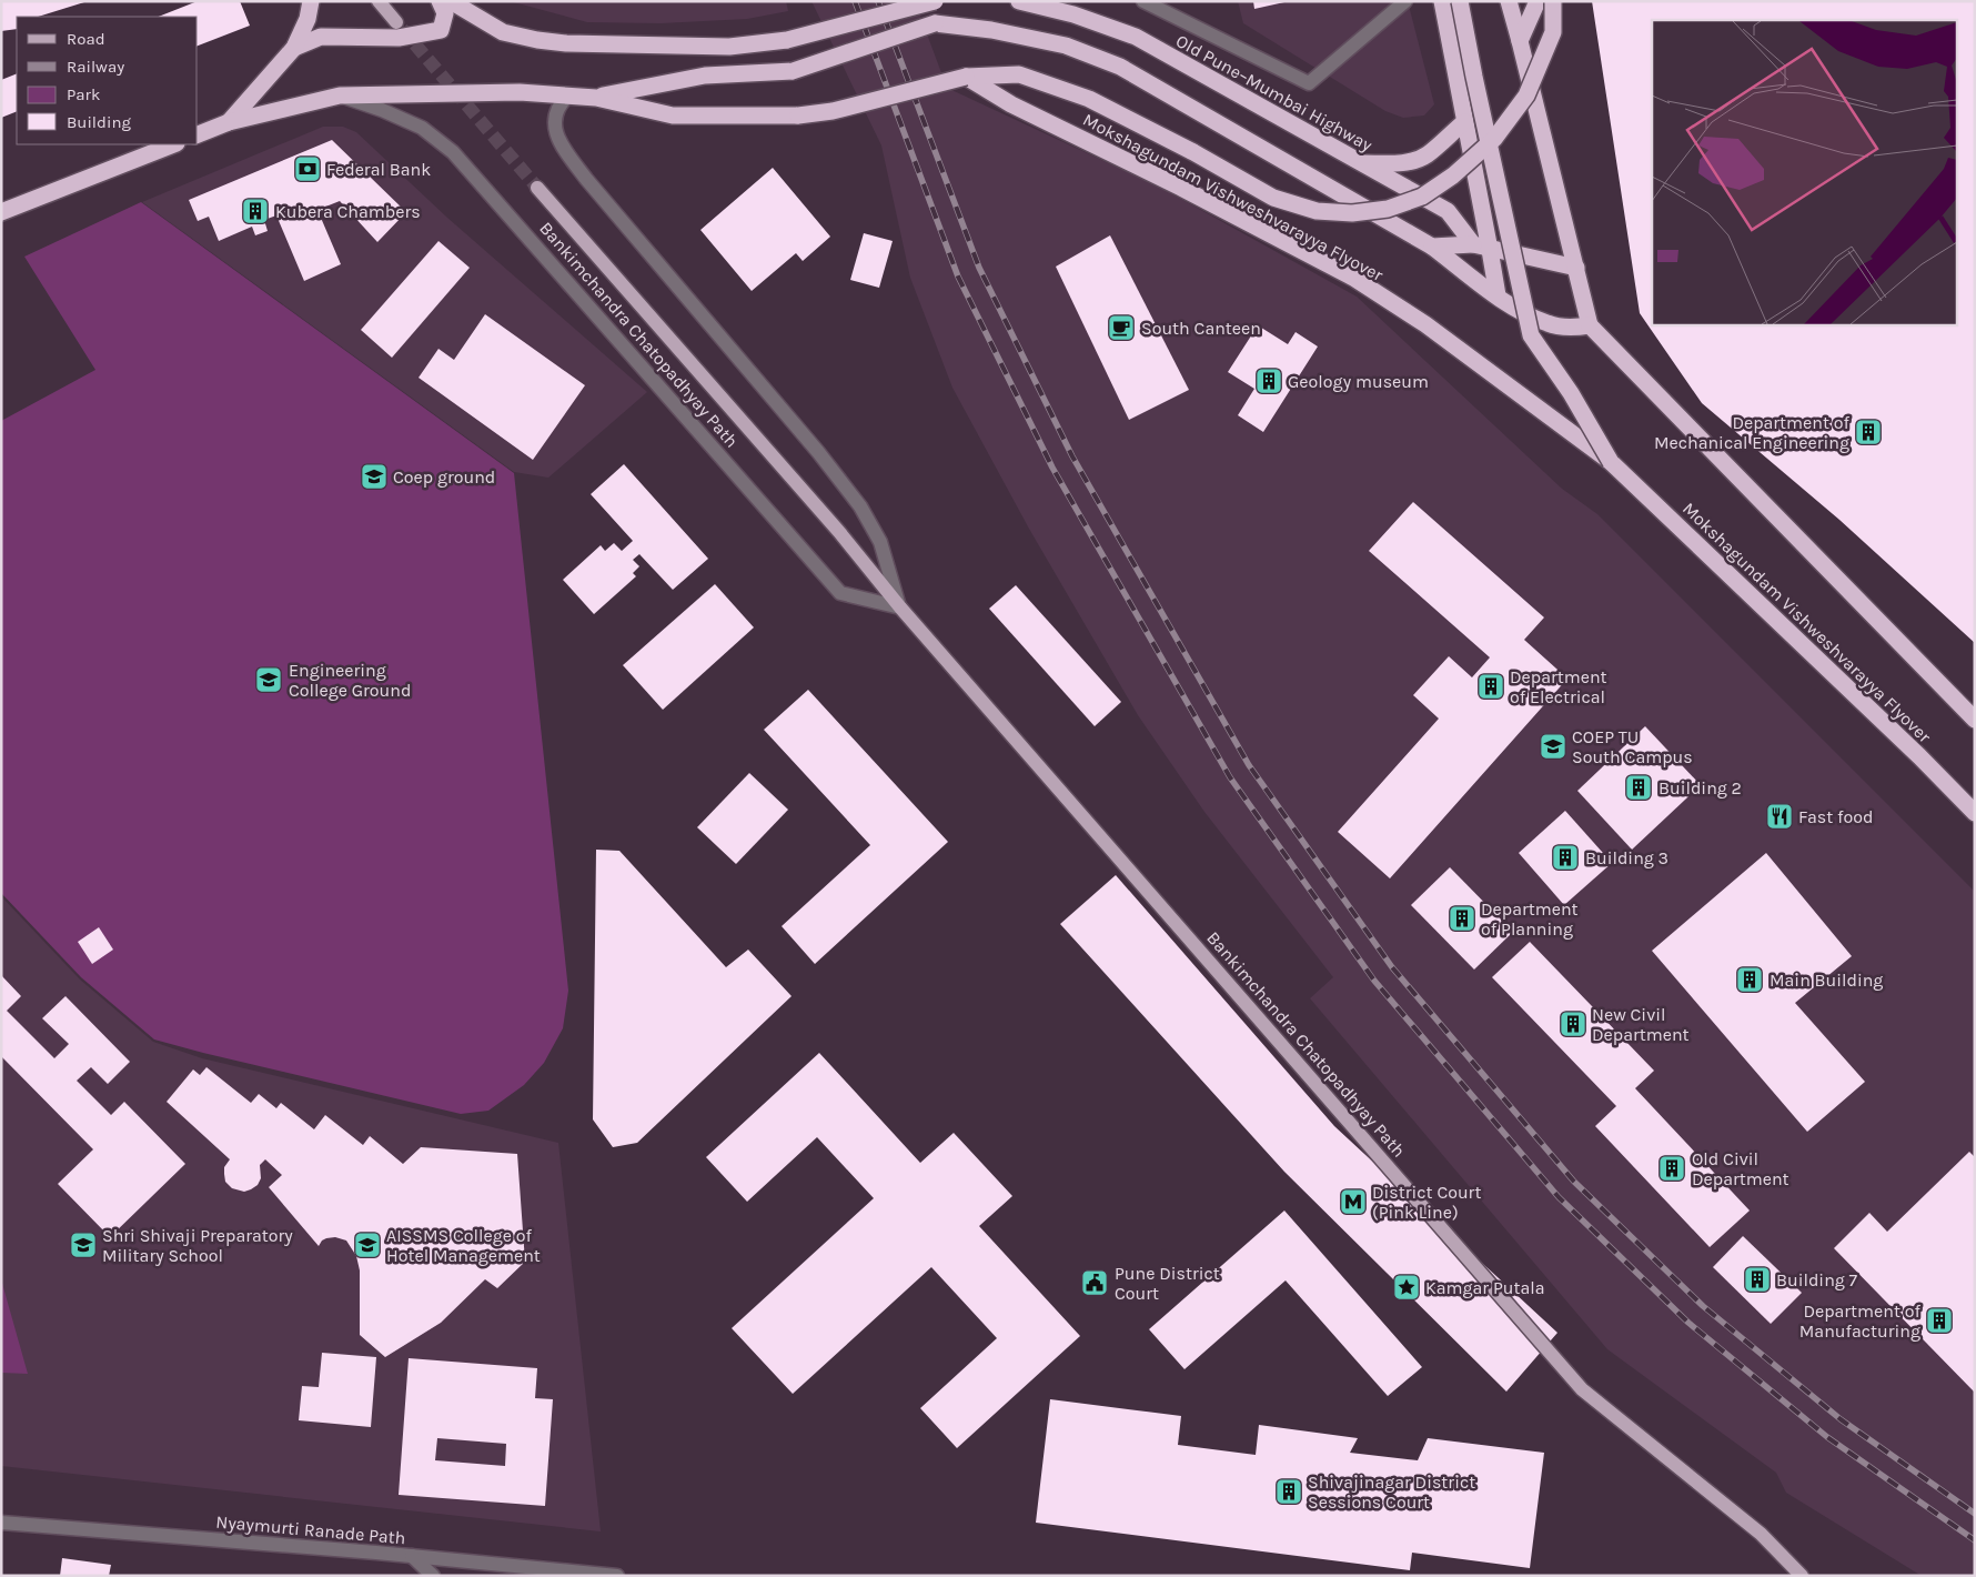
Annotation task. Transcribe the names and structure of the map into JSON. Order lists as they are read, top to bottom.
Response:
{
  "streets": {
    "highway": ["Old Pune–Mumbai Highway", "Mokshagundam Vishweshvarayya Flyover"],
    "main road": ["Bankimchandra Chatopadhyay Path"],
    "street": ["Nyaymurti Ranade Path"]
  },
  "places": {
    "bank": ["Federal Bank"],
    "building": [
      "Kubera Chambers",
      "Geology museum",
      "Department of Mechanical Engineering",
      "Department of Electrical",
      "Building 2",
      "Building 3",
      "Department of Planning",
      "Main Building",
      "New Civil Department",
      "Old Civil Department",
      "Building 7",
      "Department of Manufacturing",
      "Shivajinagar District Sessions Court"
    ],
    "cafe": ["South Canteen"],
    "school or university": [
      "Coep ground",
      "Engineering College Ground",
      "COEP TU South Campus",
      "Shri Shivaji Preparatory Military School",
      "AISSMS College of Hotel Management"
    ],
    "restaurant": ["Fast food"],
    "metro station": ["District Court (Pink Line)"],
    "public building": ["Pune District Court"],
    "place": ["Kamgar Putala"]
  },
  "legend": [
    "Road",
    "Railway",
    "Park",
    "Building"
  ]
}
